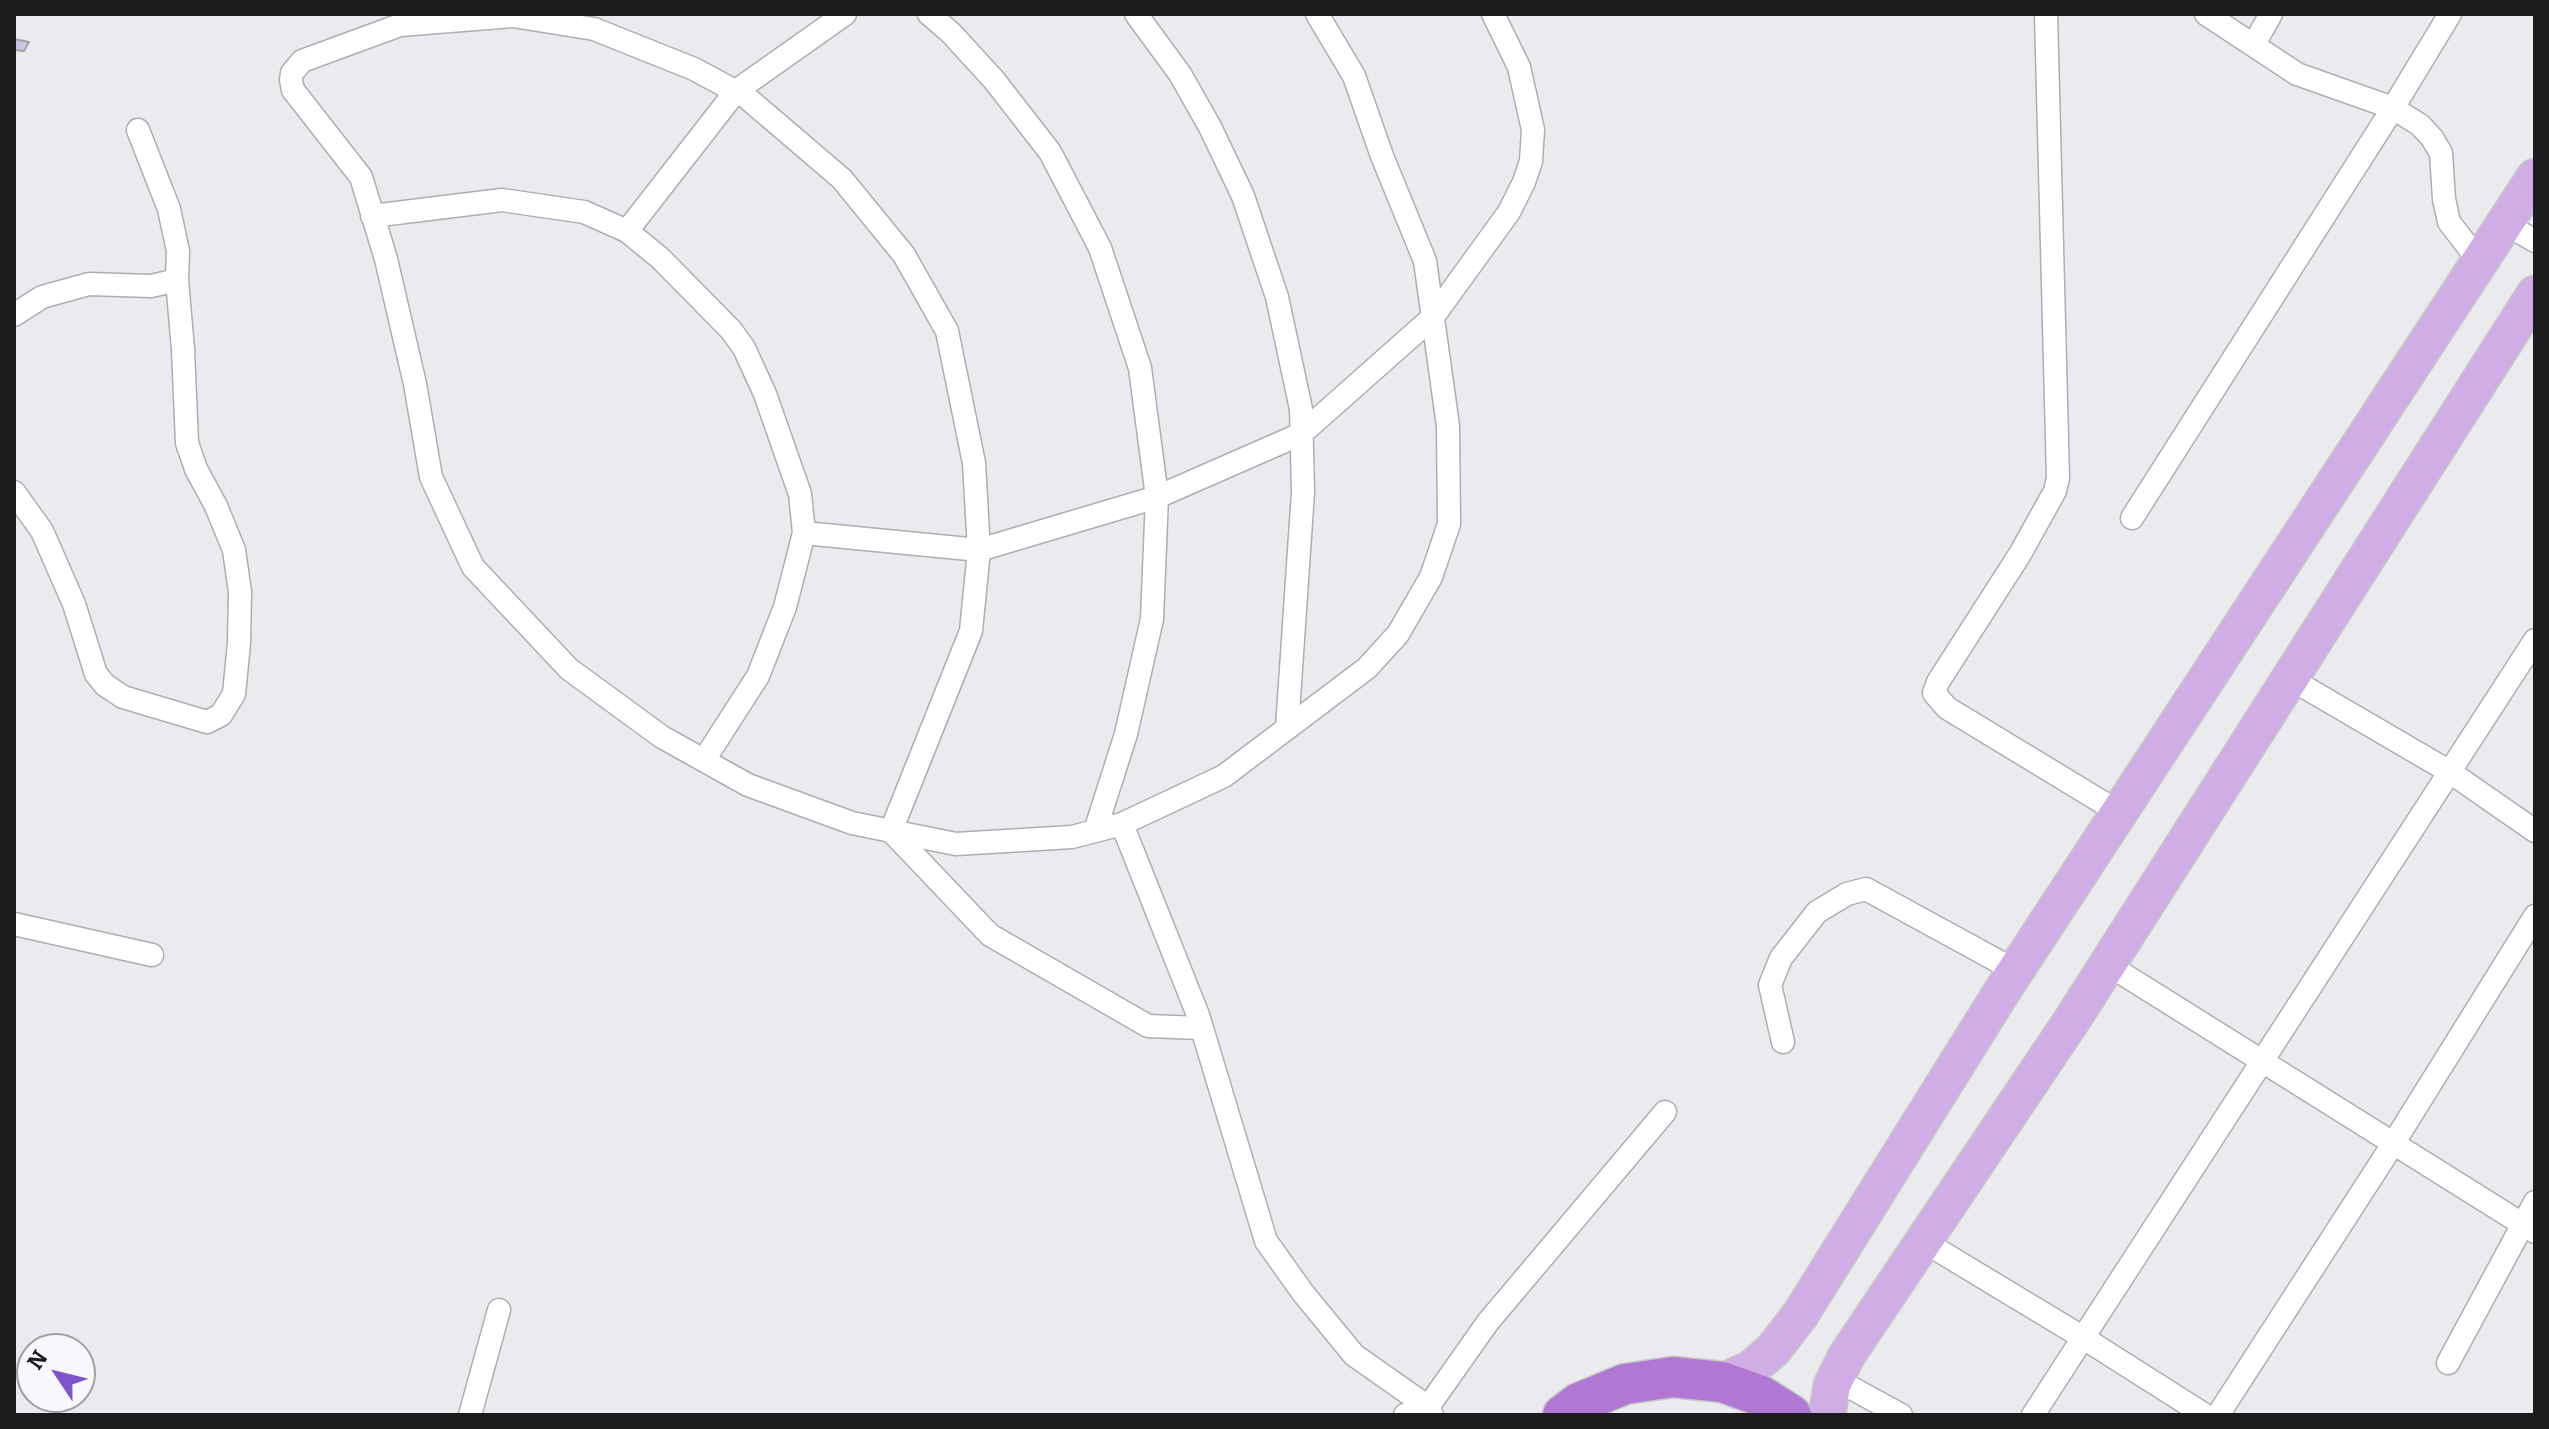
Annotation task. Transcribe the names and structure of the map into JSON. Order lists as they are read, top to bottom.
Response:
{
  "north": "top left"
}
